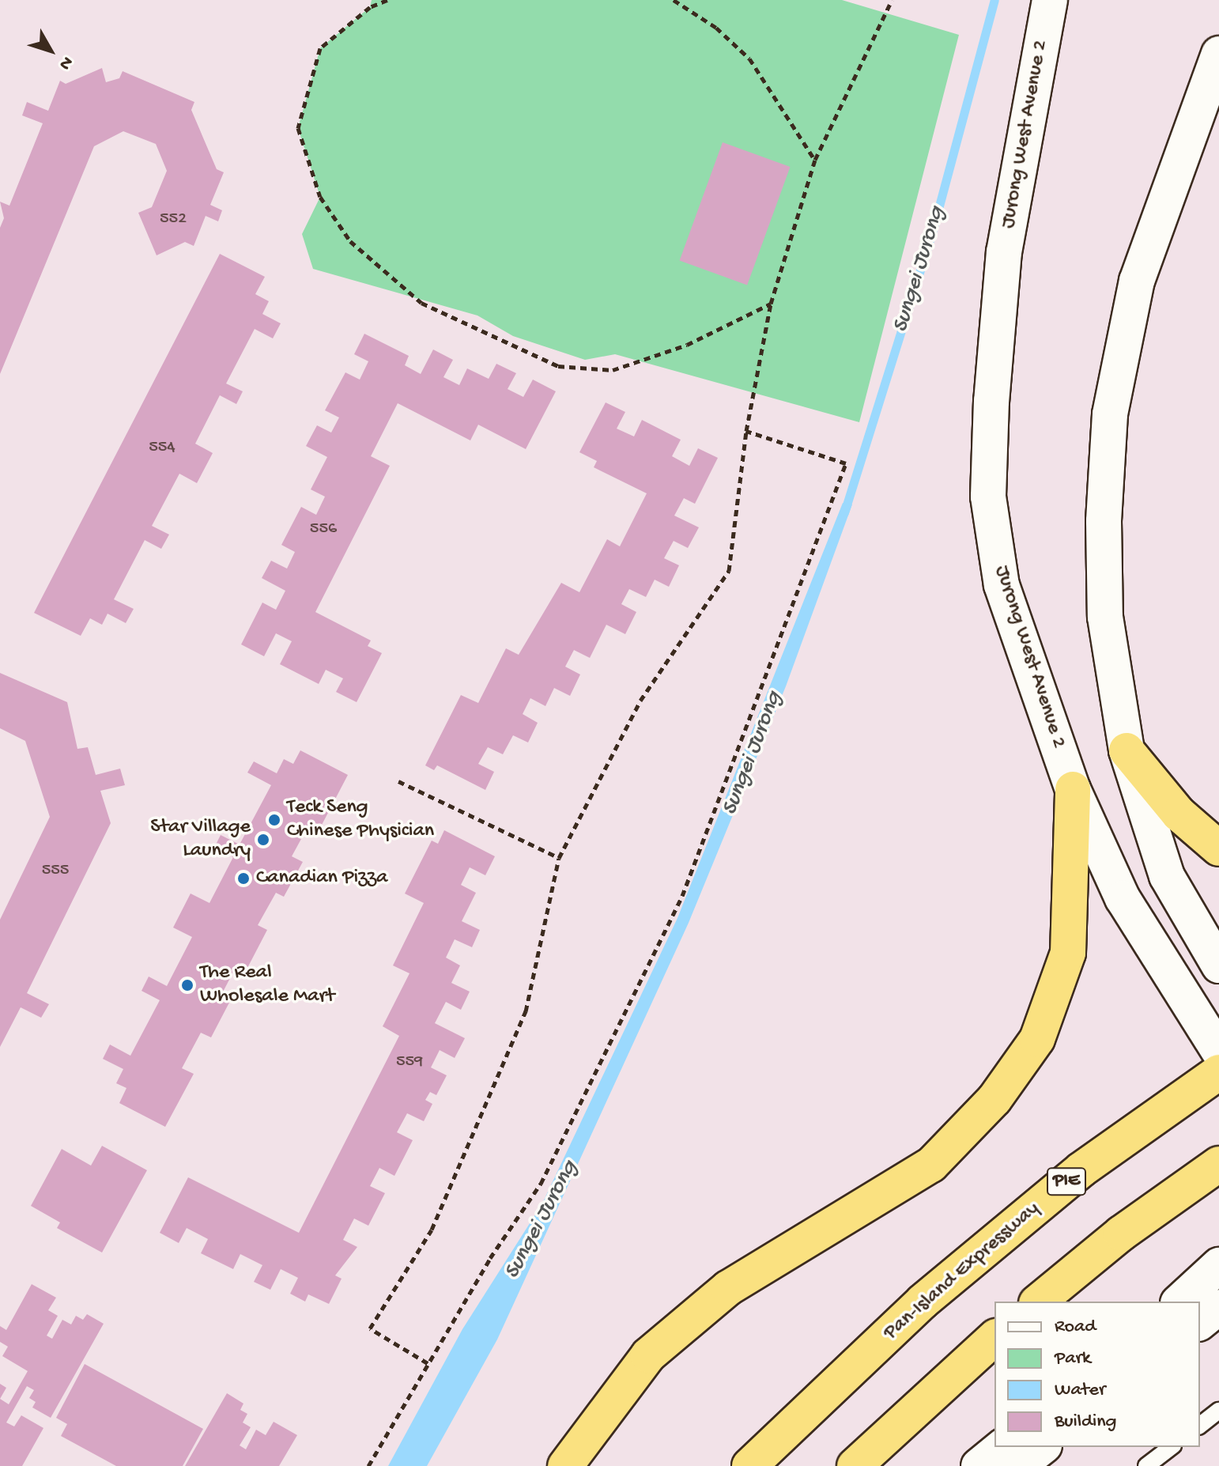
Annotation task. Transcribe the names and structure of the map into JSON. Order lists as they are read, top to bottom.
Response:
{
  "streets": {
    "highway": ["PIE", "Pan-Island Expressway"],
    "main road": ["Jurong West Avenue 2"]
  },
  "water": ["Sungei Jurong"],
  "places": [
    "Teck Seng Chinese Physician",
    "Star Village Laundry",
    "Canadian Pizza",
    "The Real Wholesale Mart"
  ],
  "house_numbers": [
    "552",
    "554",
    "556",
    "555",
    "559"
  ],
  "legend": [
    "Road",
    "Park",
    "Water",
    "Building"
  ],
  "north": "bottom right"
}
